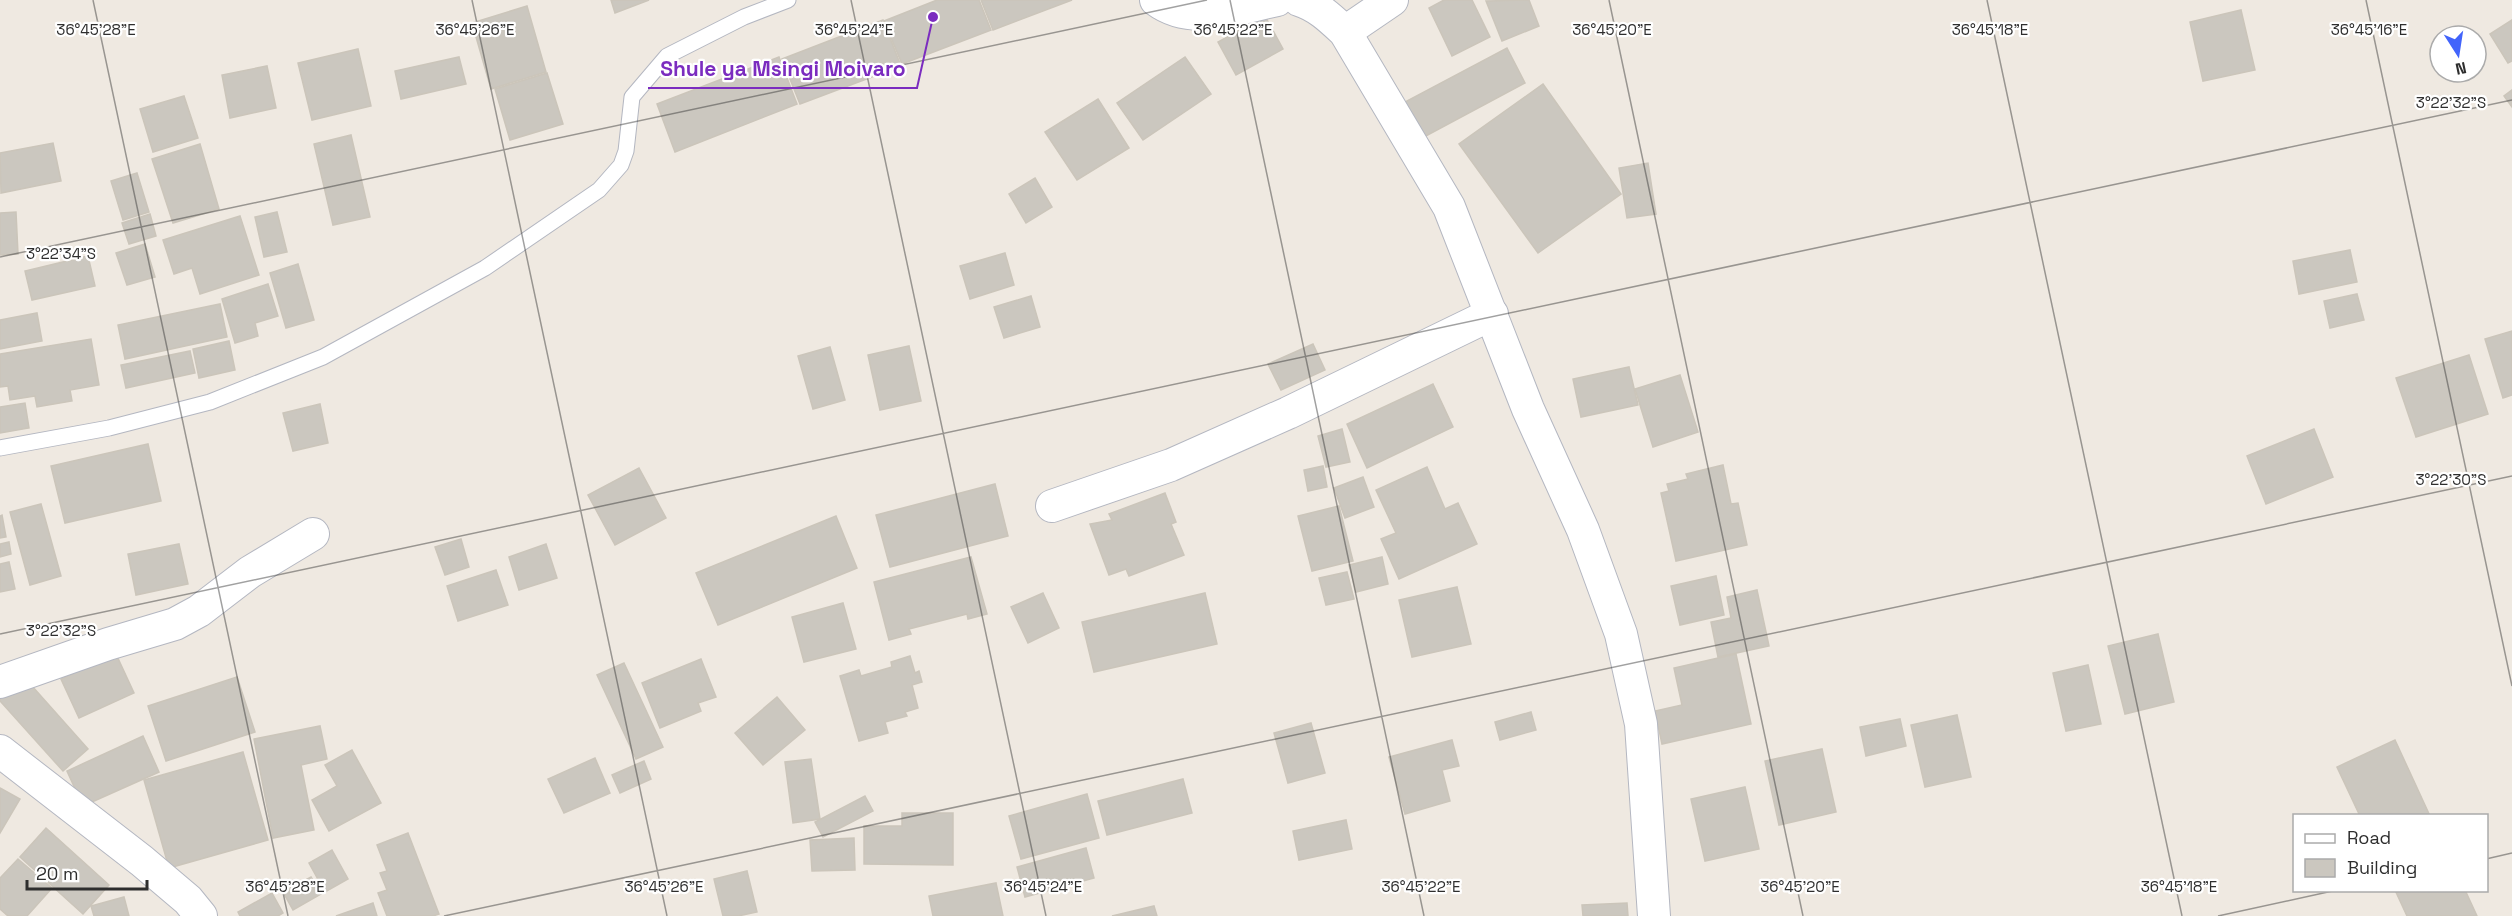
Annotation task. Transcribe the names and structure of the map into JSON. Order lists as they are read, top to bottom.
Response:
{
  "places": ["Shule ya Msingi Moivaro"],
  "legend": ["Road", "Building"],
  "scale_bar": "20 m",
  "north": "bottom",
  "coordinates": [
    "36°45'28\"E",
    "36°45'26\"E",
    "36°45'24\"E",
    "36°45'22\"E",
    "36°45'20\"E",
    "36°45'18\"E",
    "36°45'16\"E",
    "3°22'32\"S",
    "3°22'34\"S",
    "3°22'30\"S"
  ]
}
